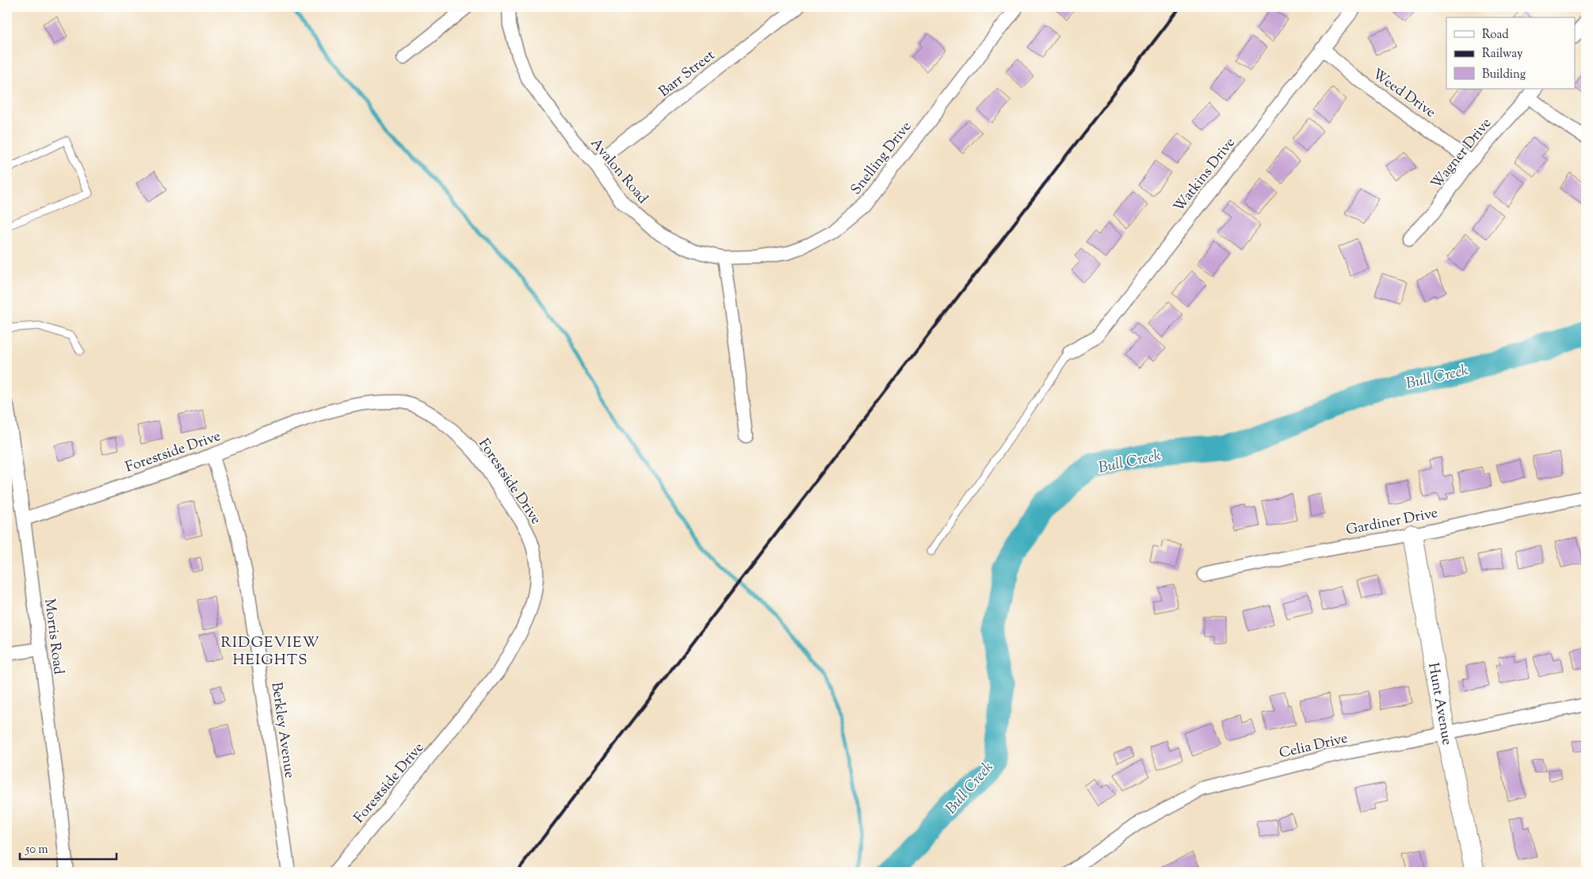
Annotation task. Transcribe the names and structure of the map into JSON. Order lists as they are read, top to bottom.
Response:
{
  "streets": {
    "street": [
      "Barr Street",
      "Weed Drive",
      "Wagner Drive",
      "Snelling Drive",
      "Avalon Road",
      "Watkins Drive",
      "Forestside Drive",
      "Gardiner Drive",
      "Morris Road",
      "Hunt Avenue",
      "Berkley Avenue",
      "Celia Drive"
    ]
  },
  "crossings": [
    ["Barr Street", "Avalon Road"],
    ["Weed Drive", "Wagner Drive"],
    ["Weed Drive", "Watkins Drive"],
    ["Snelling Drive", "Avalon Road"],
    ["Forestside Drive", "Morris Road"],
    ["Forestside Drive", "Berkley Avenue"],
    ["Gardiner Drive", "Hunt Avenue"],
    ["Hunt Avenue", "Celia Drive"]
  ],
  "districts": ["RIDGEVIEW HEIGHTS"],
  "water": ["Bull Creek"],
  "legend": ["Road", "Railway", "Building"],
  "scale_bar": "50 m"
}
